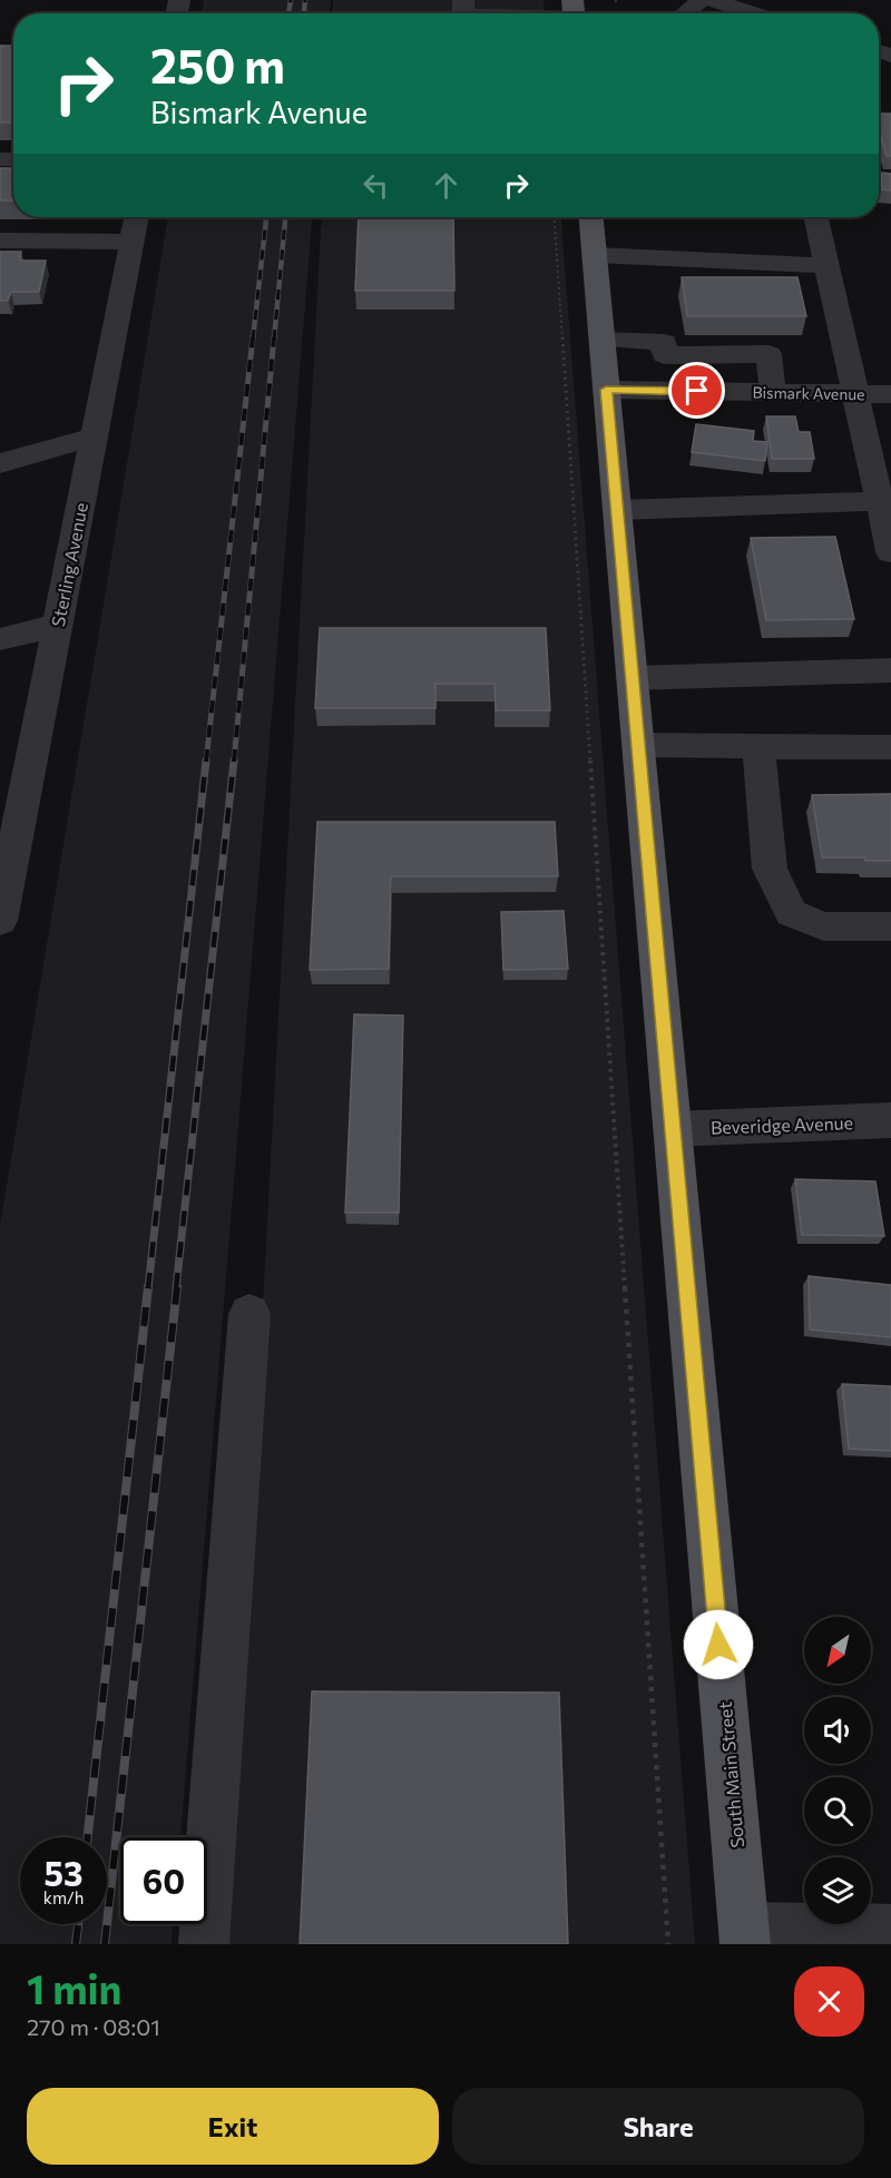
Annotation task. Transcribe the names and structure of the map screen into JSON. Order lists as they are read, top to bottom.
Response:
{
  "streets": {
    "main road": ["South Main Street"],
    "street": ["Bismark Avenue", "Sterling Avenue", "Beveridge Avenue"]
  },
  "crossings": [
    ["Bismark Avenue", "South Main Street"],
    ["Beveridge Avenue", "South Main Street"]
  ],
  "north": "bottom left",
  "page": {
    "turn": ["250 m", "Bismark Avenue"],
    "speed": "53 km/h",
    "limit": "60",
    "heading": ["1 min", "270 m · 08:01"],
    "buttons": ["Exit", "Share"]
  }
}
